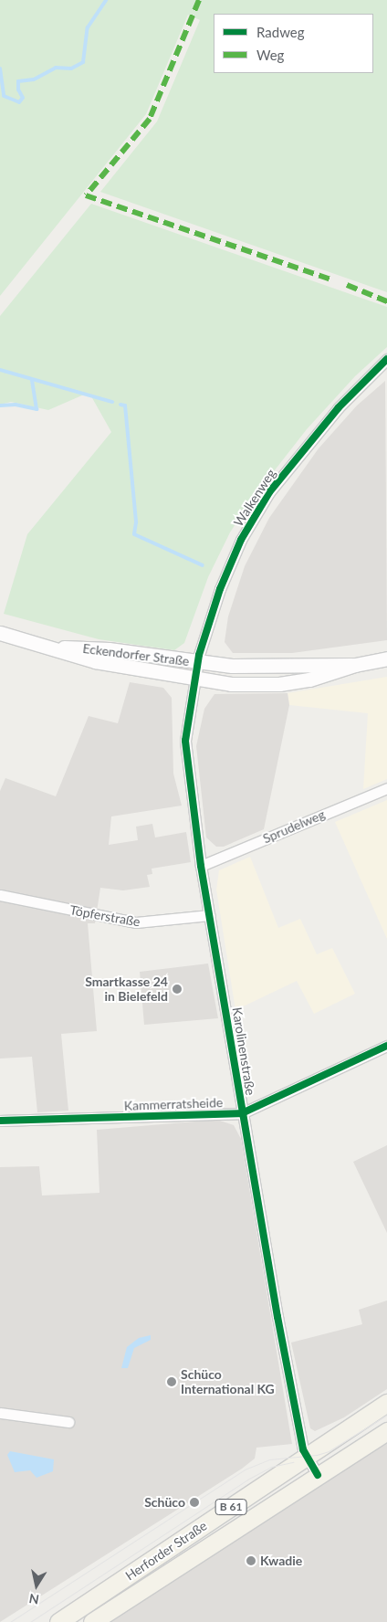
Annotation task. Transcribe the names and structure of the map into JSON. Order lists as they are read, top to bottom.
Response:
{
  "streets": {
    "main road": ["B 61", "Herforder Straße"],
    "street": [
      "Walkenweg",
      "Eckendorfer Straße",
      "Sprudelweg",
      "Töpferstraße",
      "Karolinenstraße",
      "Kammerratsheide"
    ]
  },
  "crossings": [
    ["Walkenweg", "Eckendorfer Straße"],
    ["Walkenweg", "Karolinenstraße"],
    ["Eckendorfer Straße", "Karolinenstraße"],
    ["Sprudelweg", "Karolinenstraße"],
    ["Töpferstraße", "Karolinenstraße"],
    ["Karolinenstraße", "Kammerratsheide"],
    ["Karolinenstraße", "Herforder Straße"]
  ],
  "places": [
    "Smartkasse 24 in Bielefeld",
    "Schüco International KG",
    "Schüco",
    "Kwadie"
  ],
  "legend": ["Radweg", "Weg"],
  "north": "bottom"
}
